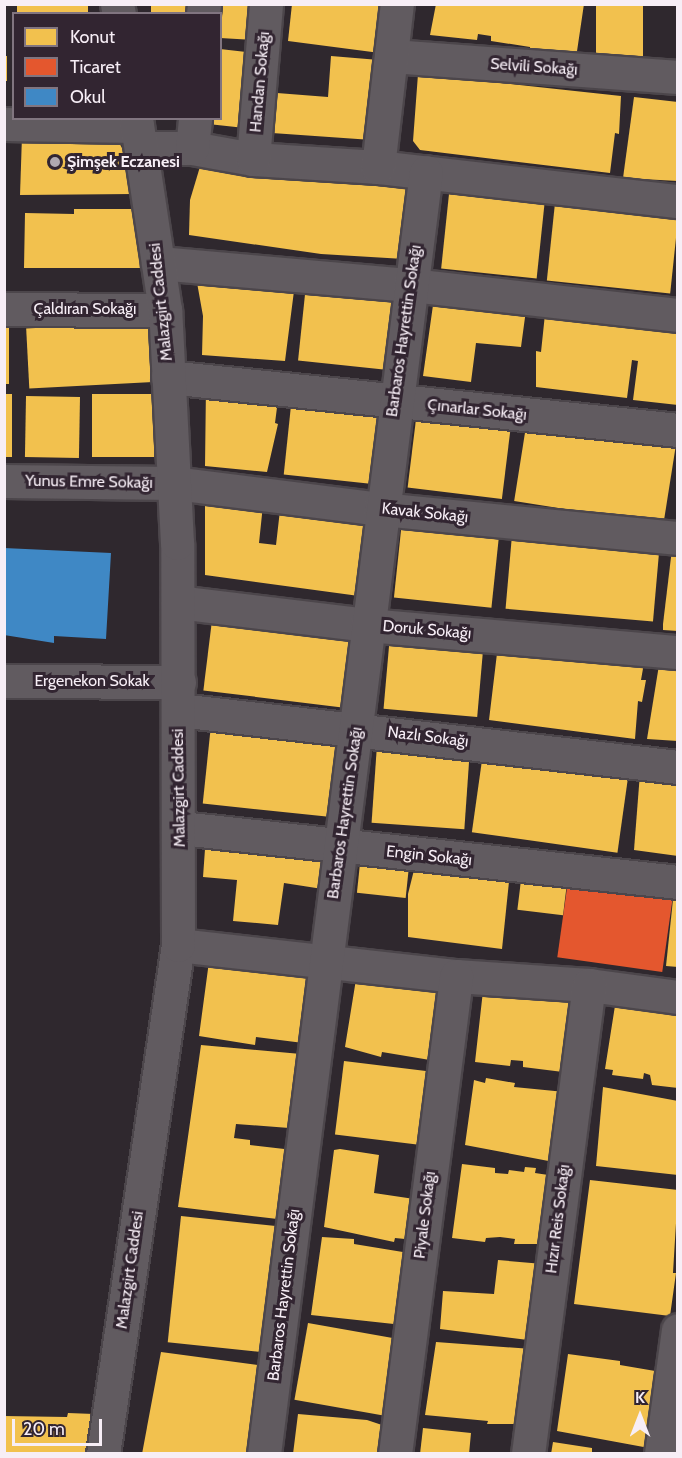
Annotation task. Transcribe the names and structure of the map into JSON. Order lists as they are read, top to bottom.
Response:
{
  "streets": {
    "street": [
      "Selvili Sokağı",
      "Handan Sokağı",
      "Malazgirt Caddesi",
      "Çaldıran Sokağı",
      "Barbaros Hayrettin Sokağı",
      "Çınarlar Sokağı",
      "Yunus Emre Sokağı",
      "Kavak Sokağı",
      "Doruk Sokağı",
      "Ergenekon Sokak",
      "Nazlı Sokağı",
      "Engin Sokağı",
      "Piyale Sokağı",
      "Hızır Reis Sokağı"
    ]
  },
  "crossings": [
    ["Malazgirt Caddesi", "Çaldıran Sokağı"],
    ["Malazgirt Caddesi", "Çınarlar Sokağı"],
    ["Malazgirt Caddesi", "Yunus Emre Sokağı"],
    ["Malazgirt Caddesi", "Kavak Sokağı"],
    ["Malazgirt Caddesi", "Doruk Sokağı"],
    ["Malazgirt Caddesi", "Ergenekon Sokak"],
    ["Malazgirt Caddesi", "Nazlı Sokağı"],
    ["Malazgirt Caddesi", "Engin Sokağı"],
    ["Barbaros Hayrettin Sokağı", "Çınarlar Sokağı"],
    ["Barbaros Hayrettin Sokağı", "Kavak Sokağı"],
    ["Barbaros Hayrettin Sokağı", "Doruk Sokağı"],
    ["Barbaros Hayrettin Sokağı", "Nazlı Sokağı"],
    ["Barbaros Hayrettin Sokağı", "Engin Sokağı"],
    ["Yunus Emre Sokağı", "Kavak Sokağı"],
    ["Ergenekon Sokak", "Nazlı Sokağı"]
  ],
  "places": ["Şimşek Eczanesi"],
  "legend": ["Konut", "Ticaret", "Okul"],
  "scale_bar": "20 m",
  "north": "top"
}
